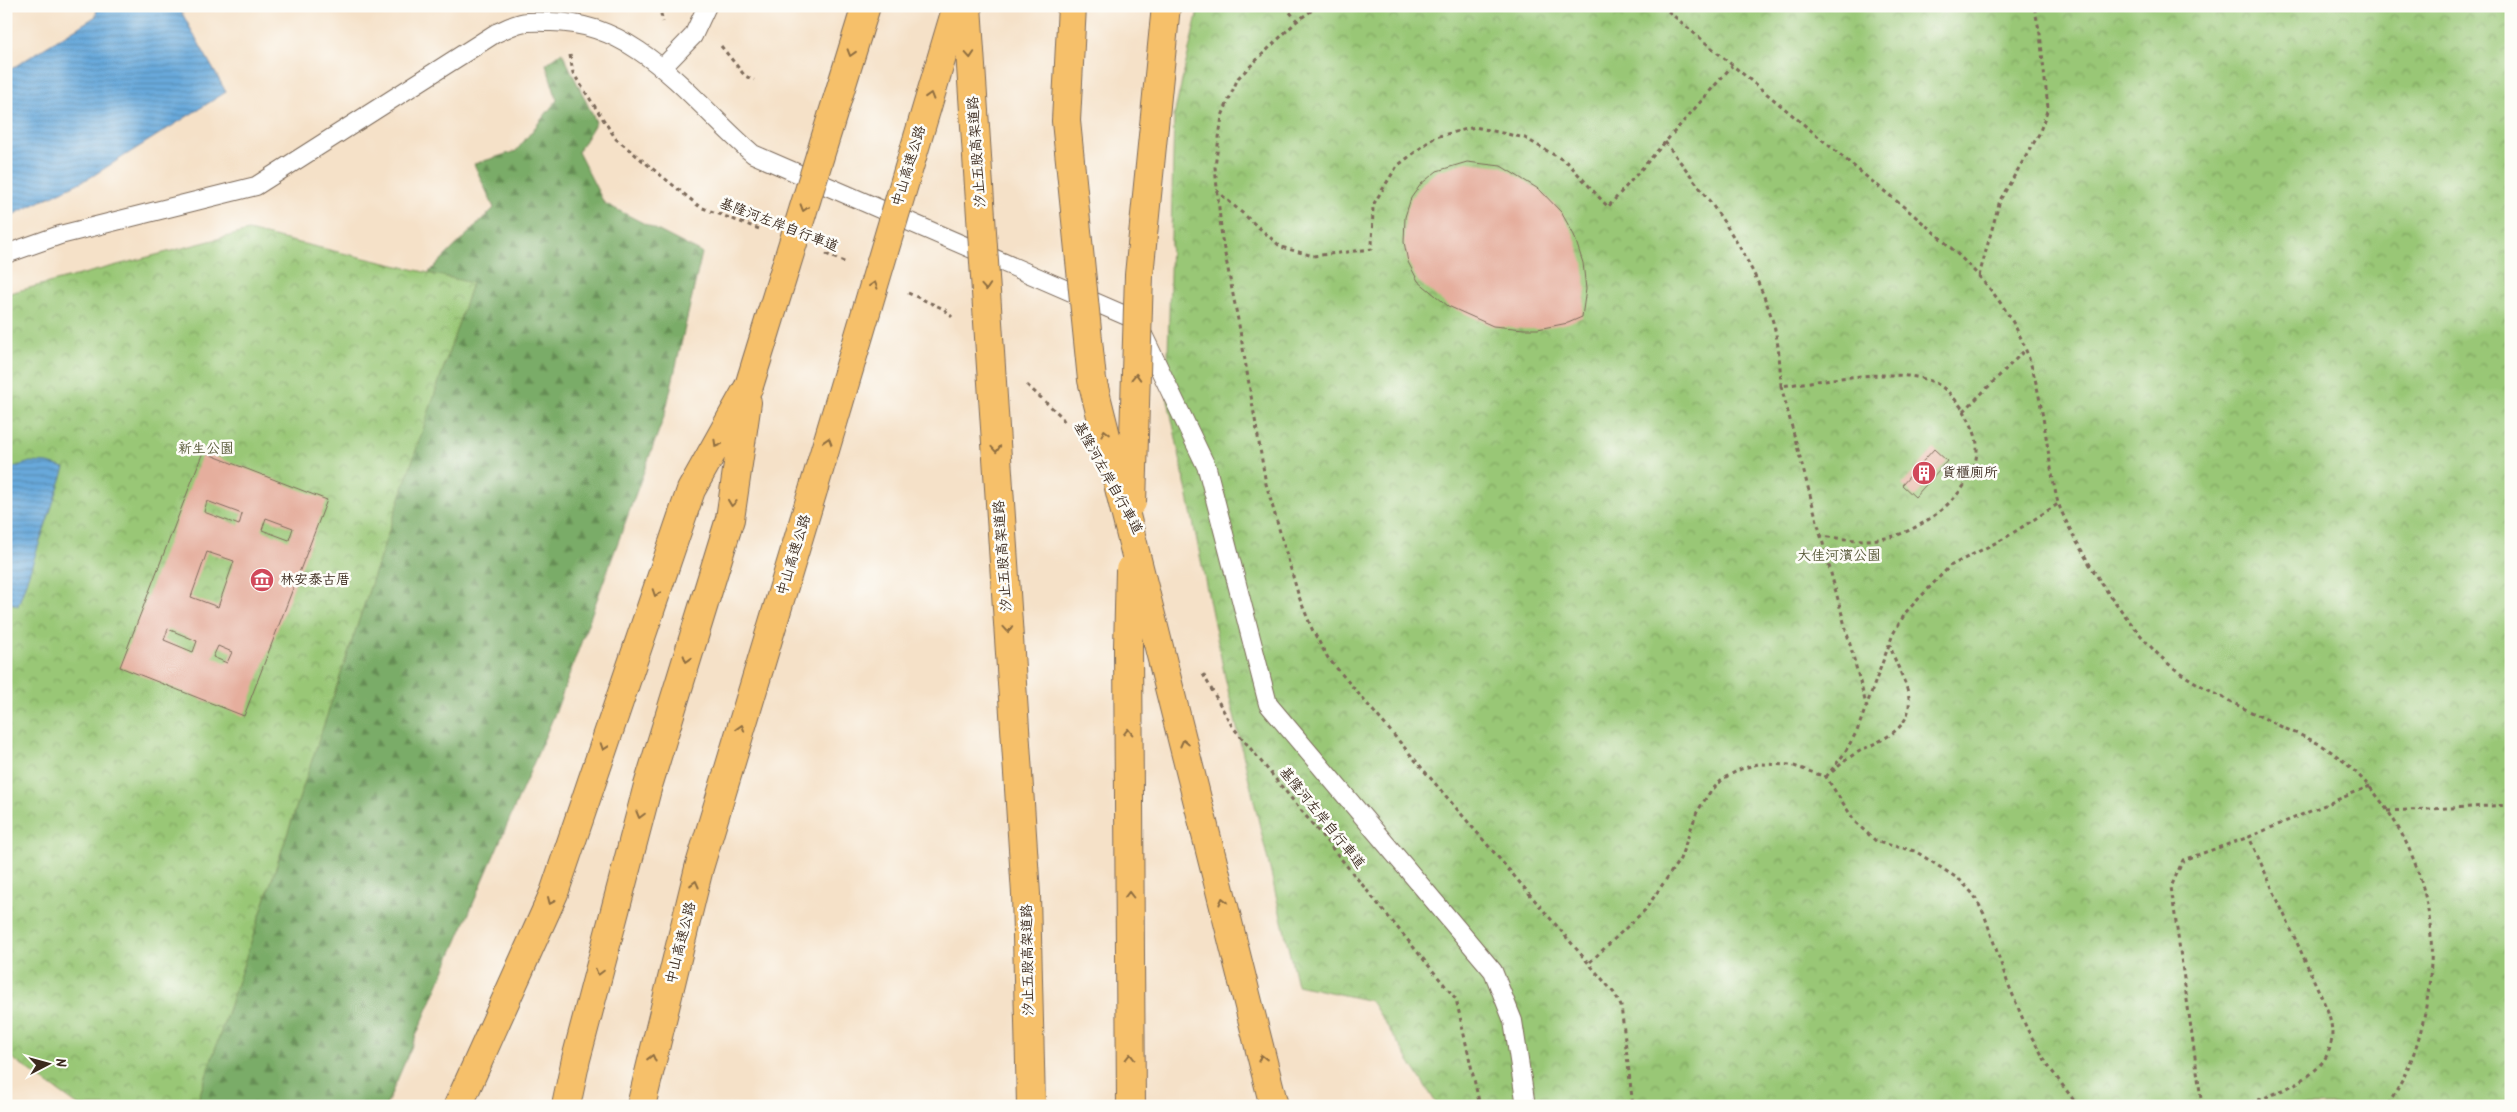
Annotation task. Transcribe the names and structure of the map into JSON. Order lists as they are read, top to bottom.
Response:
{
  "streets": {
    "highway": ["汐止五股高架道路", "中山高速公路"],
    "path": ["基隆河左岸自行車道"]
  },
  "parks": ["新生公園", "大佳河濱公園"],
  "places": {
    "building": ["貨櫃廁所"],
    "museum": ["林安泰古厝"]
  },
  "north": "right"
}
